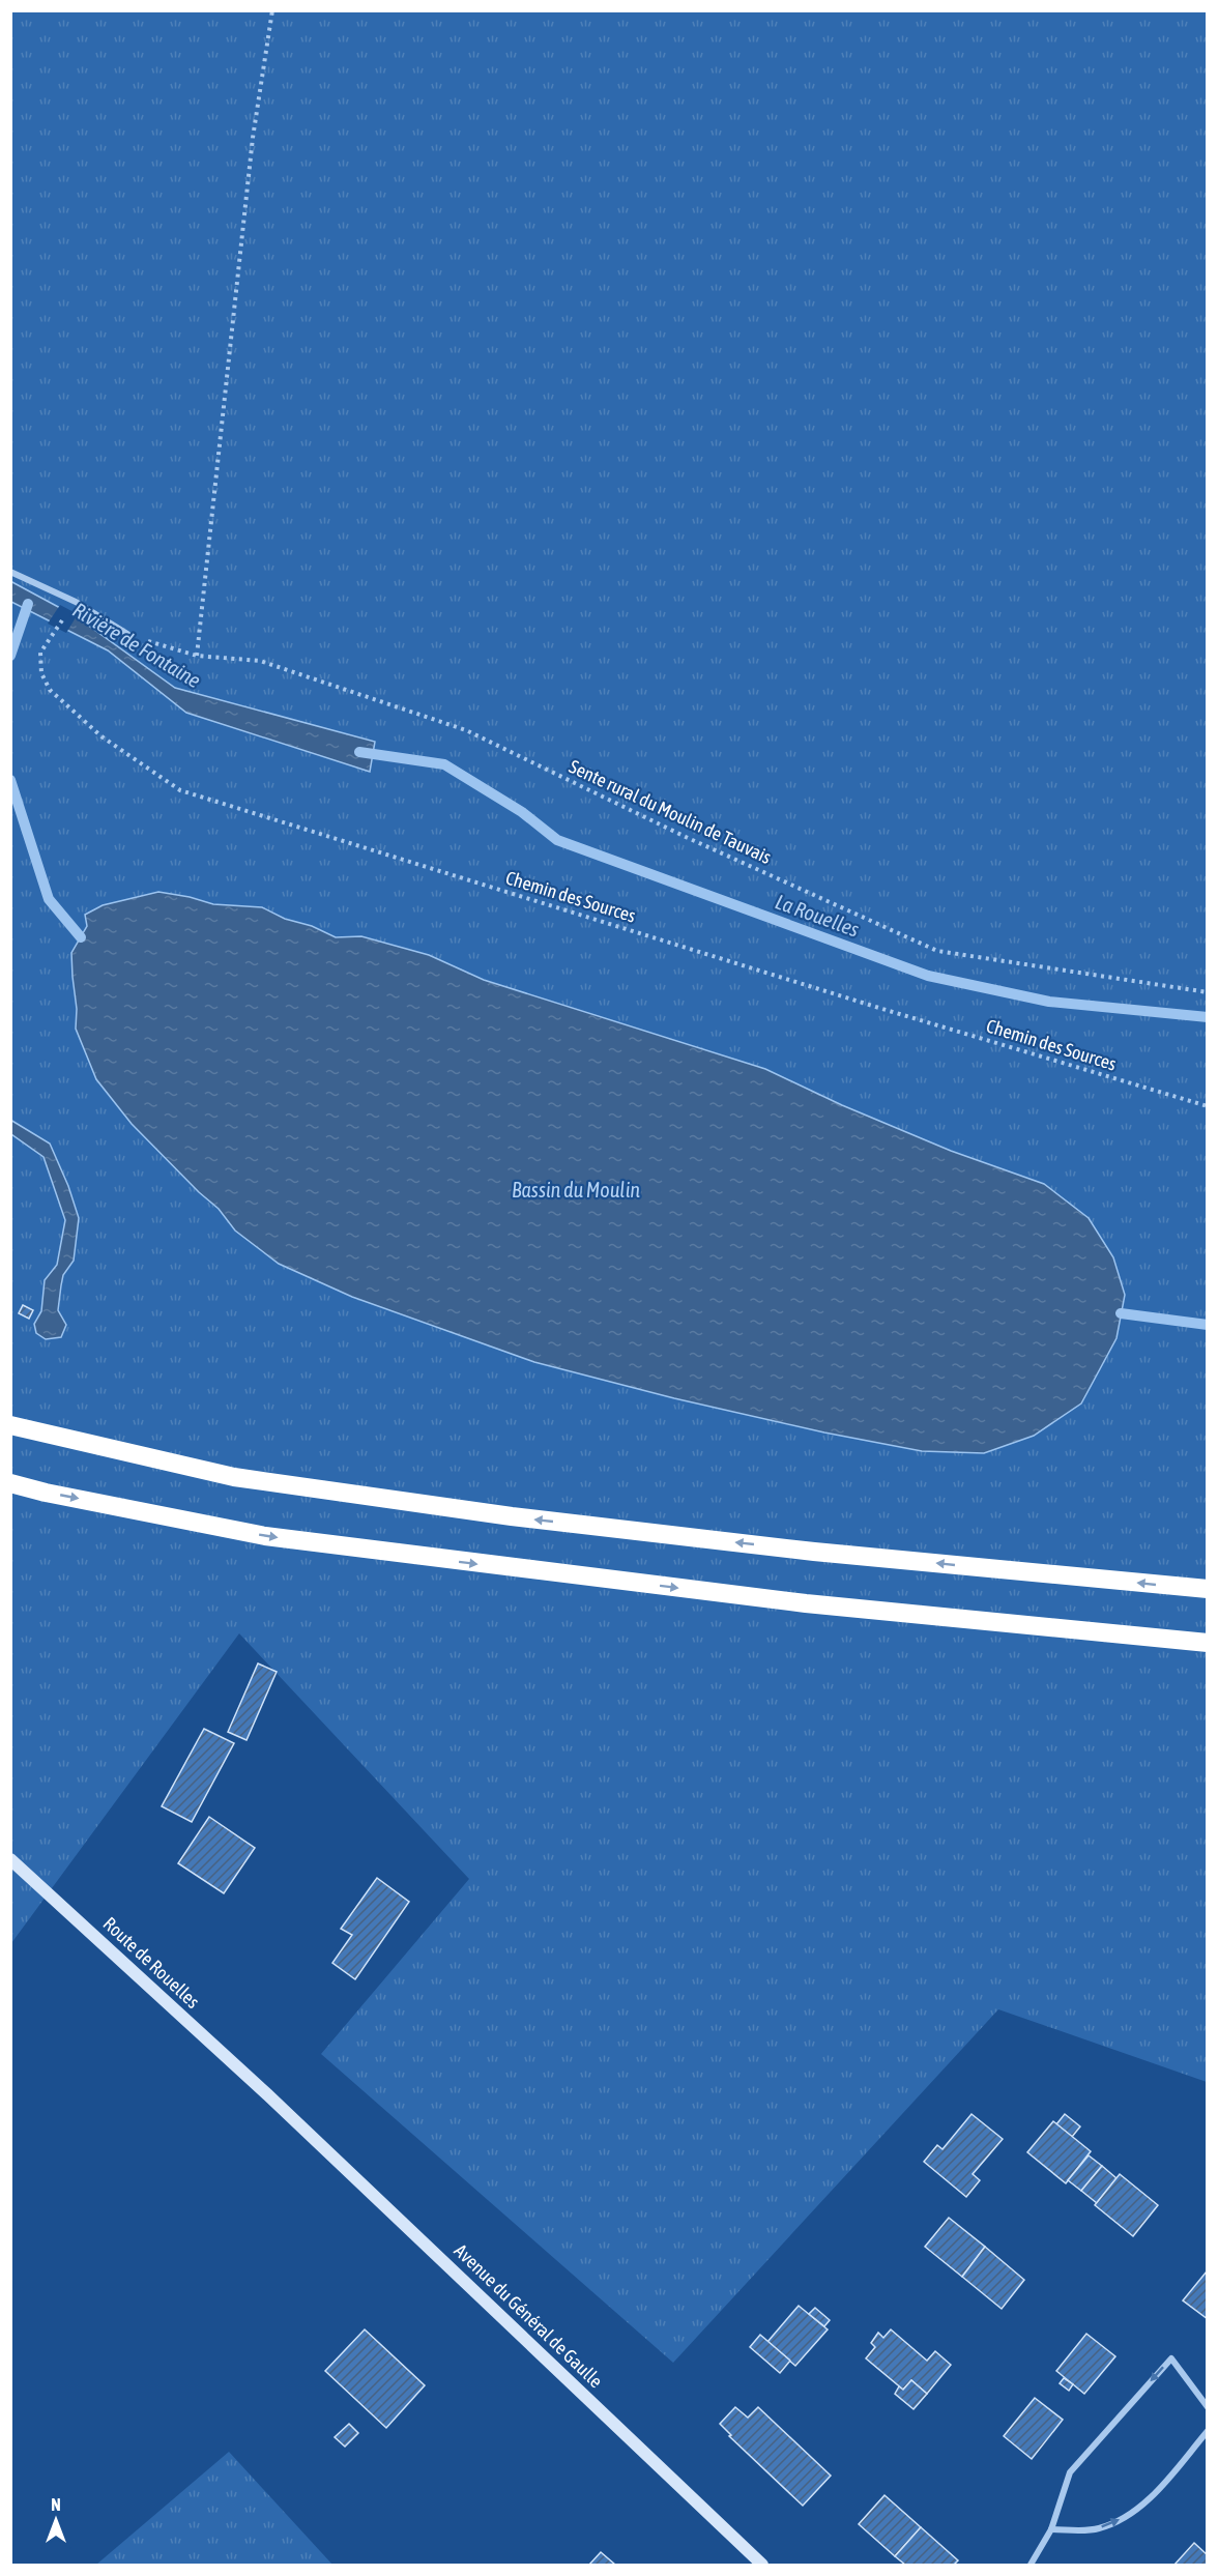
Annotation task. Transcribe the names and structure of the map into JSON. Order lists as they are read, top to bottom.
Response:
{
  "streets": {
    "street": ["Route de Rouelles", "Avenue du Général de Gaulle"],
    "path": ["Sente rural du Moulin de Tauvais", "Chemin des Sources"]
  },
  "crossings": [
    ["Route de Rouelles", "Avenue du Général de Gaulle"]
  ],
  "water": ["Rivière de Fontaine", "La Rouelles", "Bassin du Moulin"],
  "north": "top"
}
